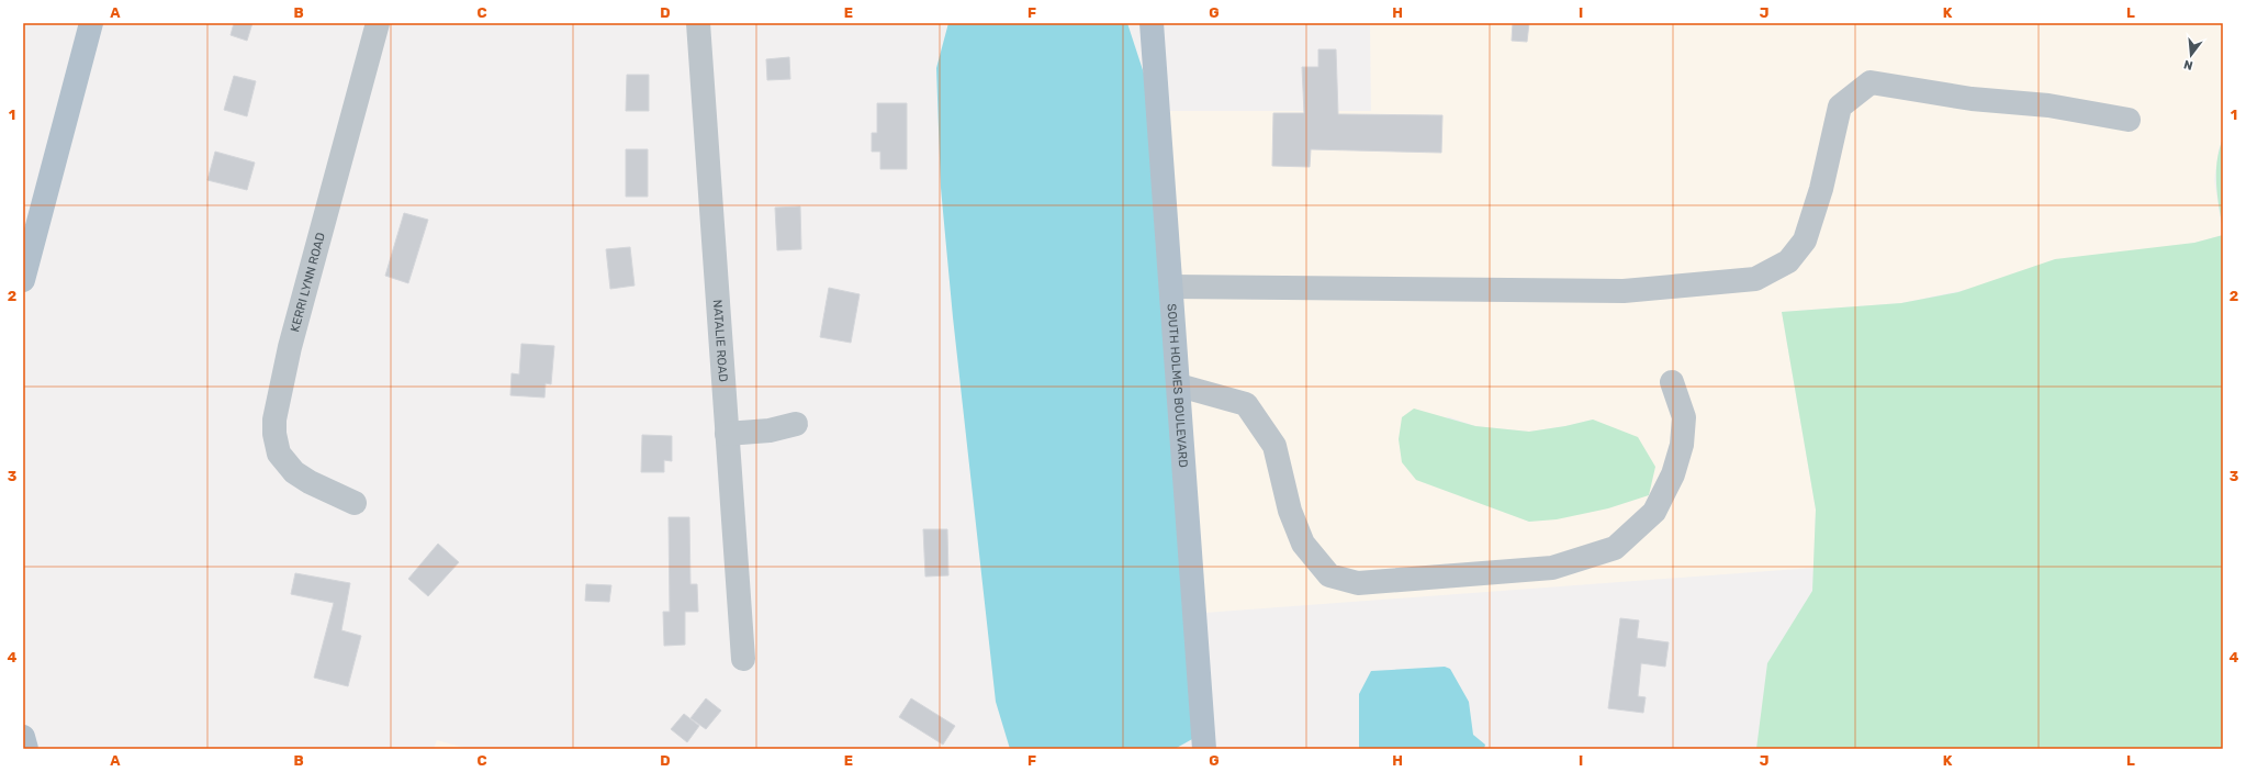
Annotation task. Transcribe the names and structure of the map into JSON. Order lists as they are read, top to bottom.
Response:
{
  "streets": {
    "main road": ["SOUTH HOLMES BOULEVARD"],
    "street": ["KERRI LYNN ROAD", "NATALIE ROAD"]
  },
  "north": "bottom",
  "grid": {
    "columns": [
      "A",
      "B",
      "C",
      "D",
      "E",
      "F",
      "G",
      "H",
      "I",
      "J",
      "K",
      "L"
    ],
    "rows": [
      "1",
      "2",
      "3",
      "4"
    ]
  }
}
